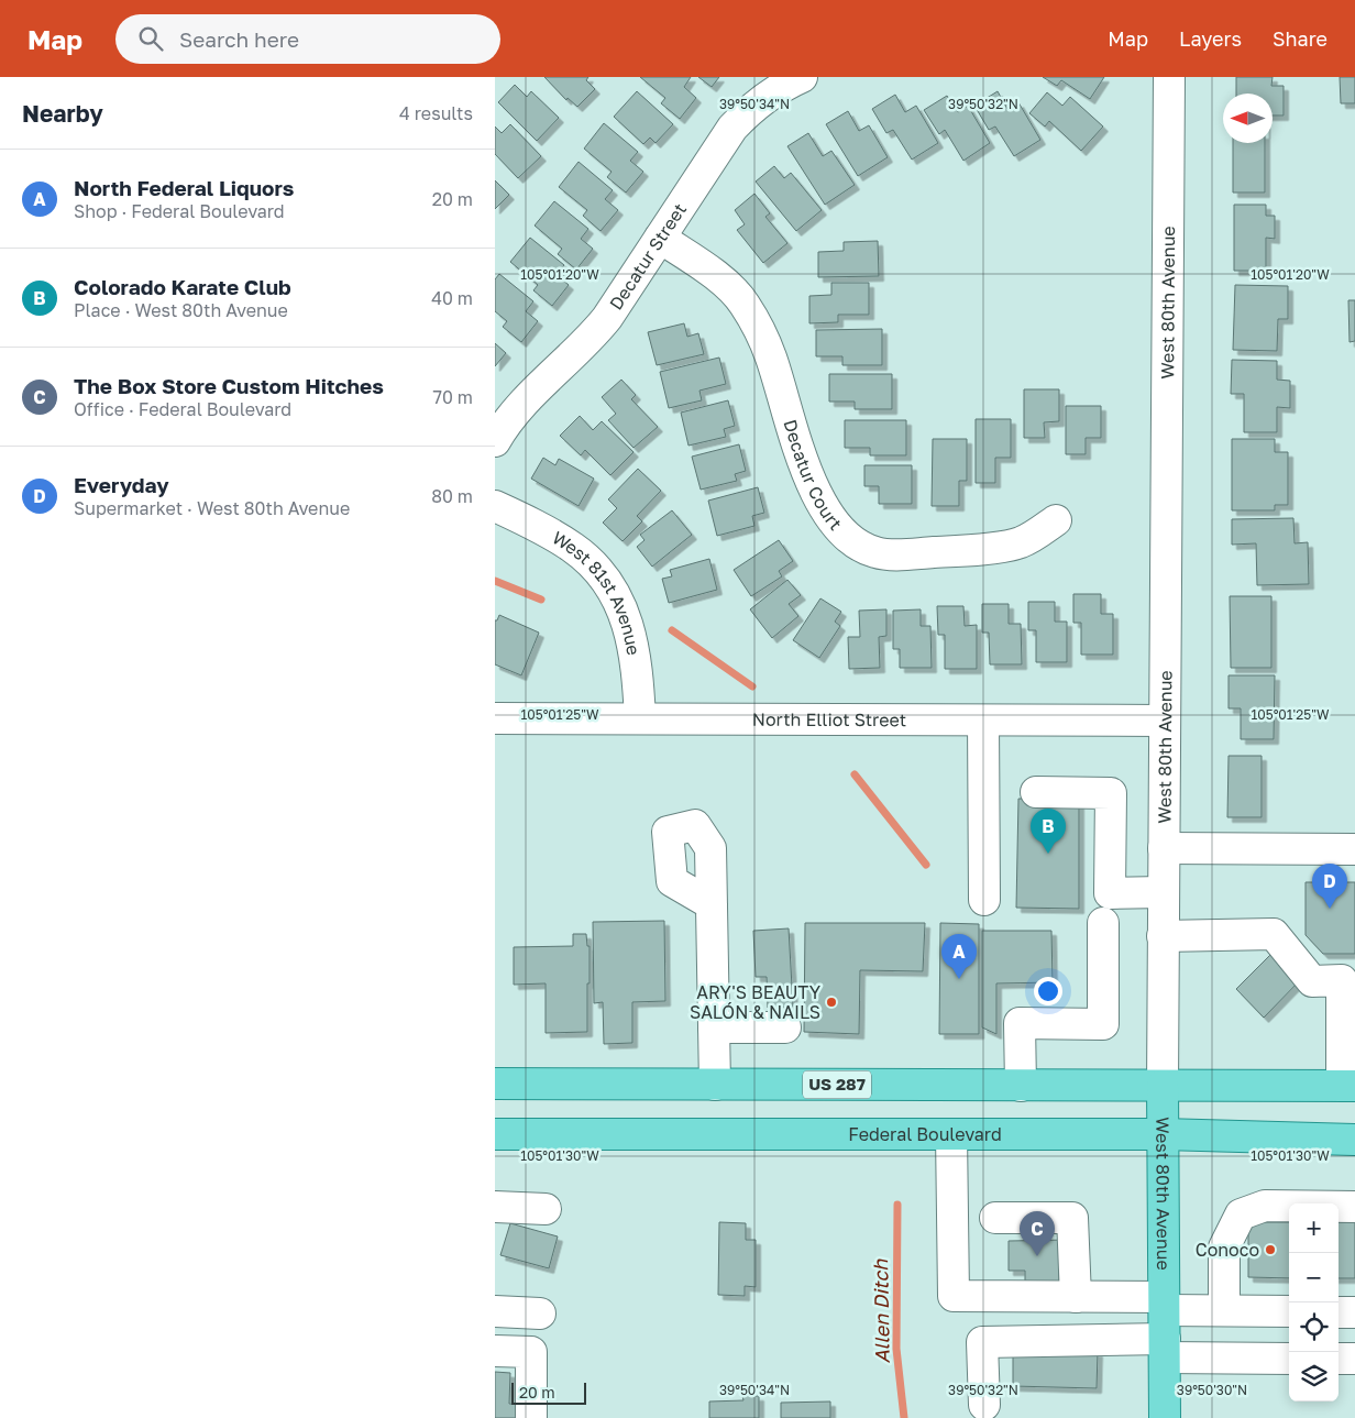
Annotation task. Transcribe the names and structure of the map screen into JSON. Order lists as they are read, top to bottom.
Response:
{
  "streets": {
    "main road": ["West 80th Avenue", "US 287", "Federal Boulevard"],
    "street": [
      "Decatur Street",
      "Decatur Court",
      "West 81st Avenue",
      "North Elliot Street"
    ]
  },
  "crossings": [
    ["Decatur Street", "Decatur Court"],
    ["West 80th Avenue", "North Elliot Street"],
    ["West 80th Avenue", "US 287"],
    ["West 80th Avenue", "Federal Boulevard"],
    ["West 81st Avenue", "North Elliot Street"]
  ],
  "water": ["Allen Ditch"],
  "places": ["ARY'S BEAUTY SALÓN & NAILS", "Conoco"],
  "scale_bar": "20 m",
  "north": "left",
  "page": {
    "header": "Map",
    "search": "Search here",
    "nav": ["Map", "Layers", "Share"],
    "heading": ["Nearby", "4 results"],
    "list": [
      {
        "mark": "A",
        "name": "North Federal Liquors",
        "note": "Shop · Federal Boulevard",
        "value": "20 m"
      },
      {
        "mark": "B",
        "name": "Colorado Karate Club",
        "note": "Place · West 80th Avenue",
        "value": "40 m"
      },
      {
        "mark": "C",
        "name": "The Box Store Custom Hitches",
        "note": "Office · Federal Boulevard",
        "value": "70 m"
      },
      {
        "mark": "D",
        "name": "Everyday",
        "note": "Supermarket · West 80th Avenue",
        "value": "80 m"
      }
    ],
    "pins": [
      "B",
      "D",
      "A",
      "C"
    ],
    "map_buttons": ["+", "−"],
    "scale": "20 m"
  },
  "coordinates": [
    "39°50'34\"N",
    "39°50'32\"N",
    "105°01'20\"W",
    "105°01'25\"W",
    "105°01'30\"W",
    "39°50'30\"N"
  ]
}
